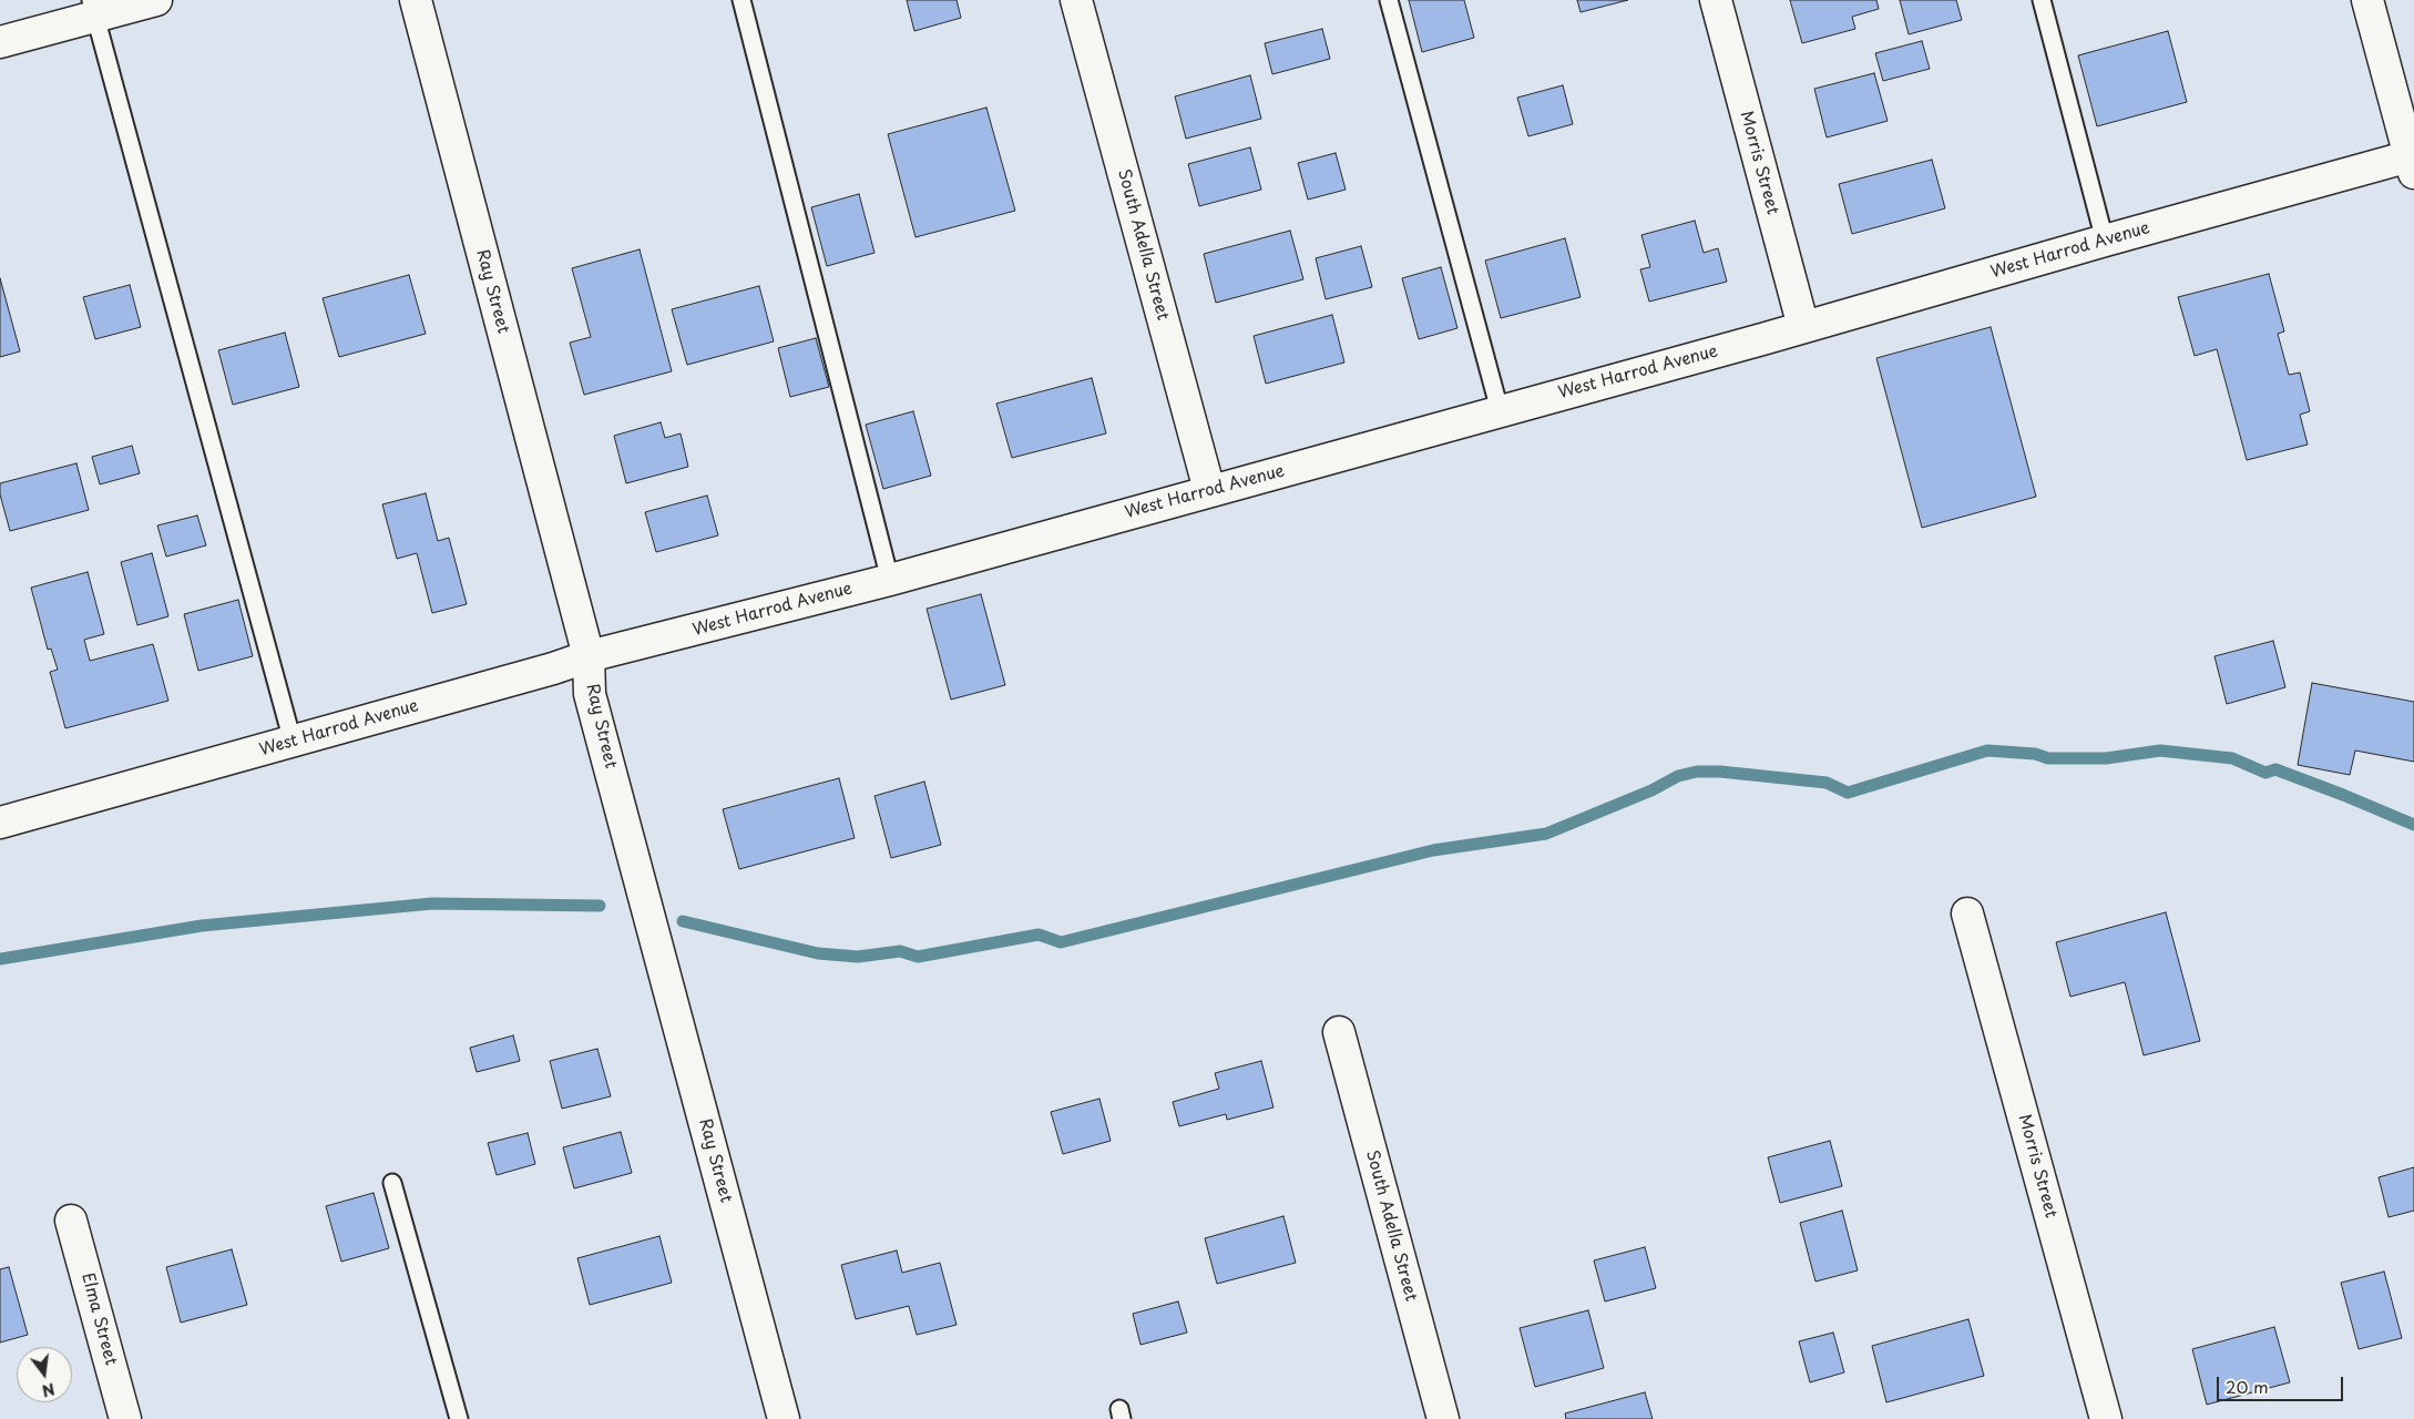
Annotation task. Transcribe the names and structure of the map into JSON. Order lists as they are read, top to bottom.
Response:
{
  "streets": {
    "street": [
      "Morris Street",
      "South Adella Street",
      "West Harrod Avenue",
      "Ray Street",
      "Elma Street"
    ]
  },
  "crossings": [
    ["Morris Street", "West Harrod Avenue"],
    ["South Adella Street", "West Harrod Avenue"],
    ["West Harrod Avenue", "Ray Street"]
  ],
  "scale_bar": "20 m",
  "north": "bottom"
}
